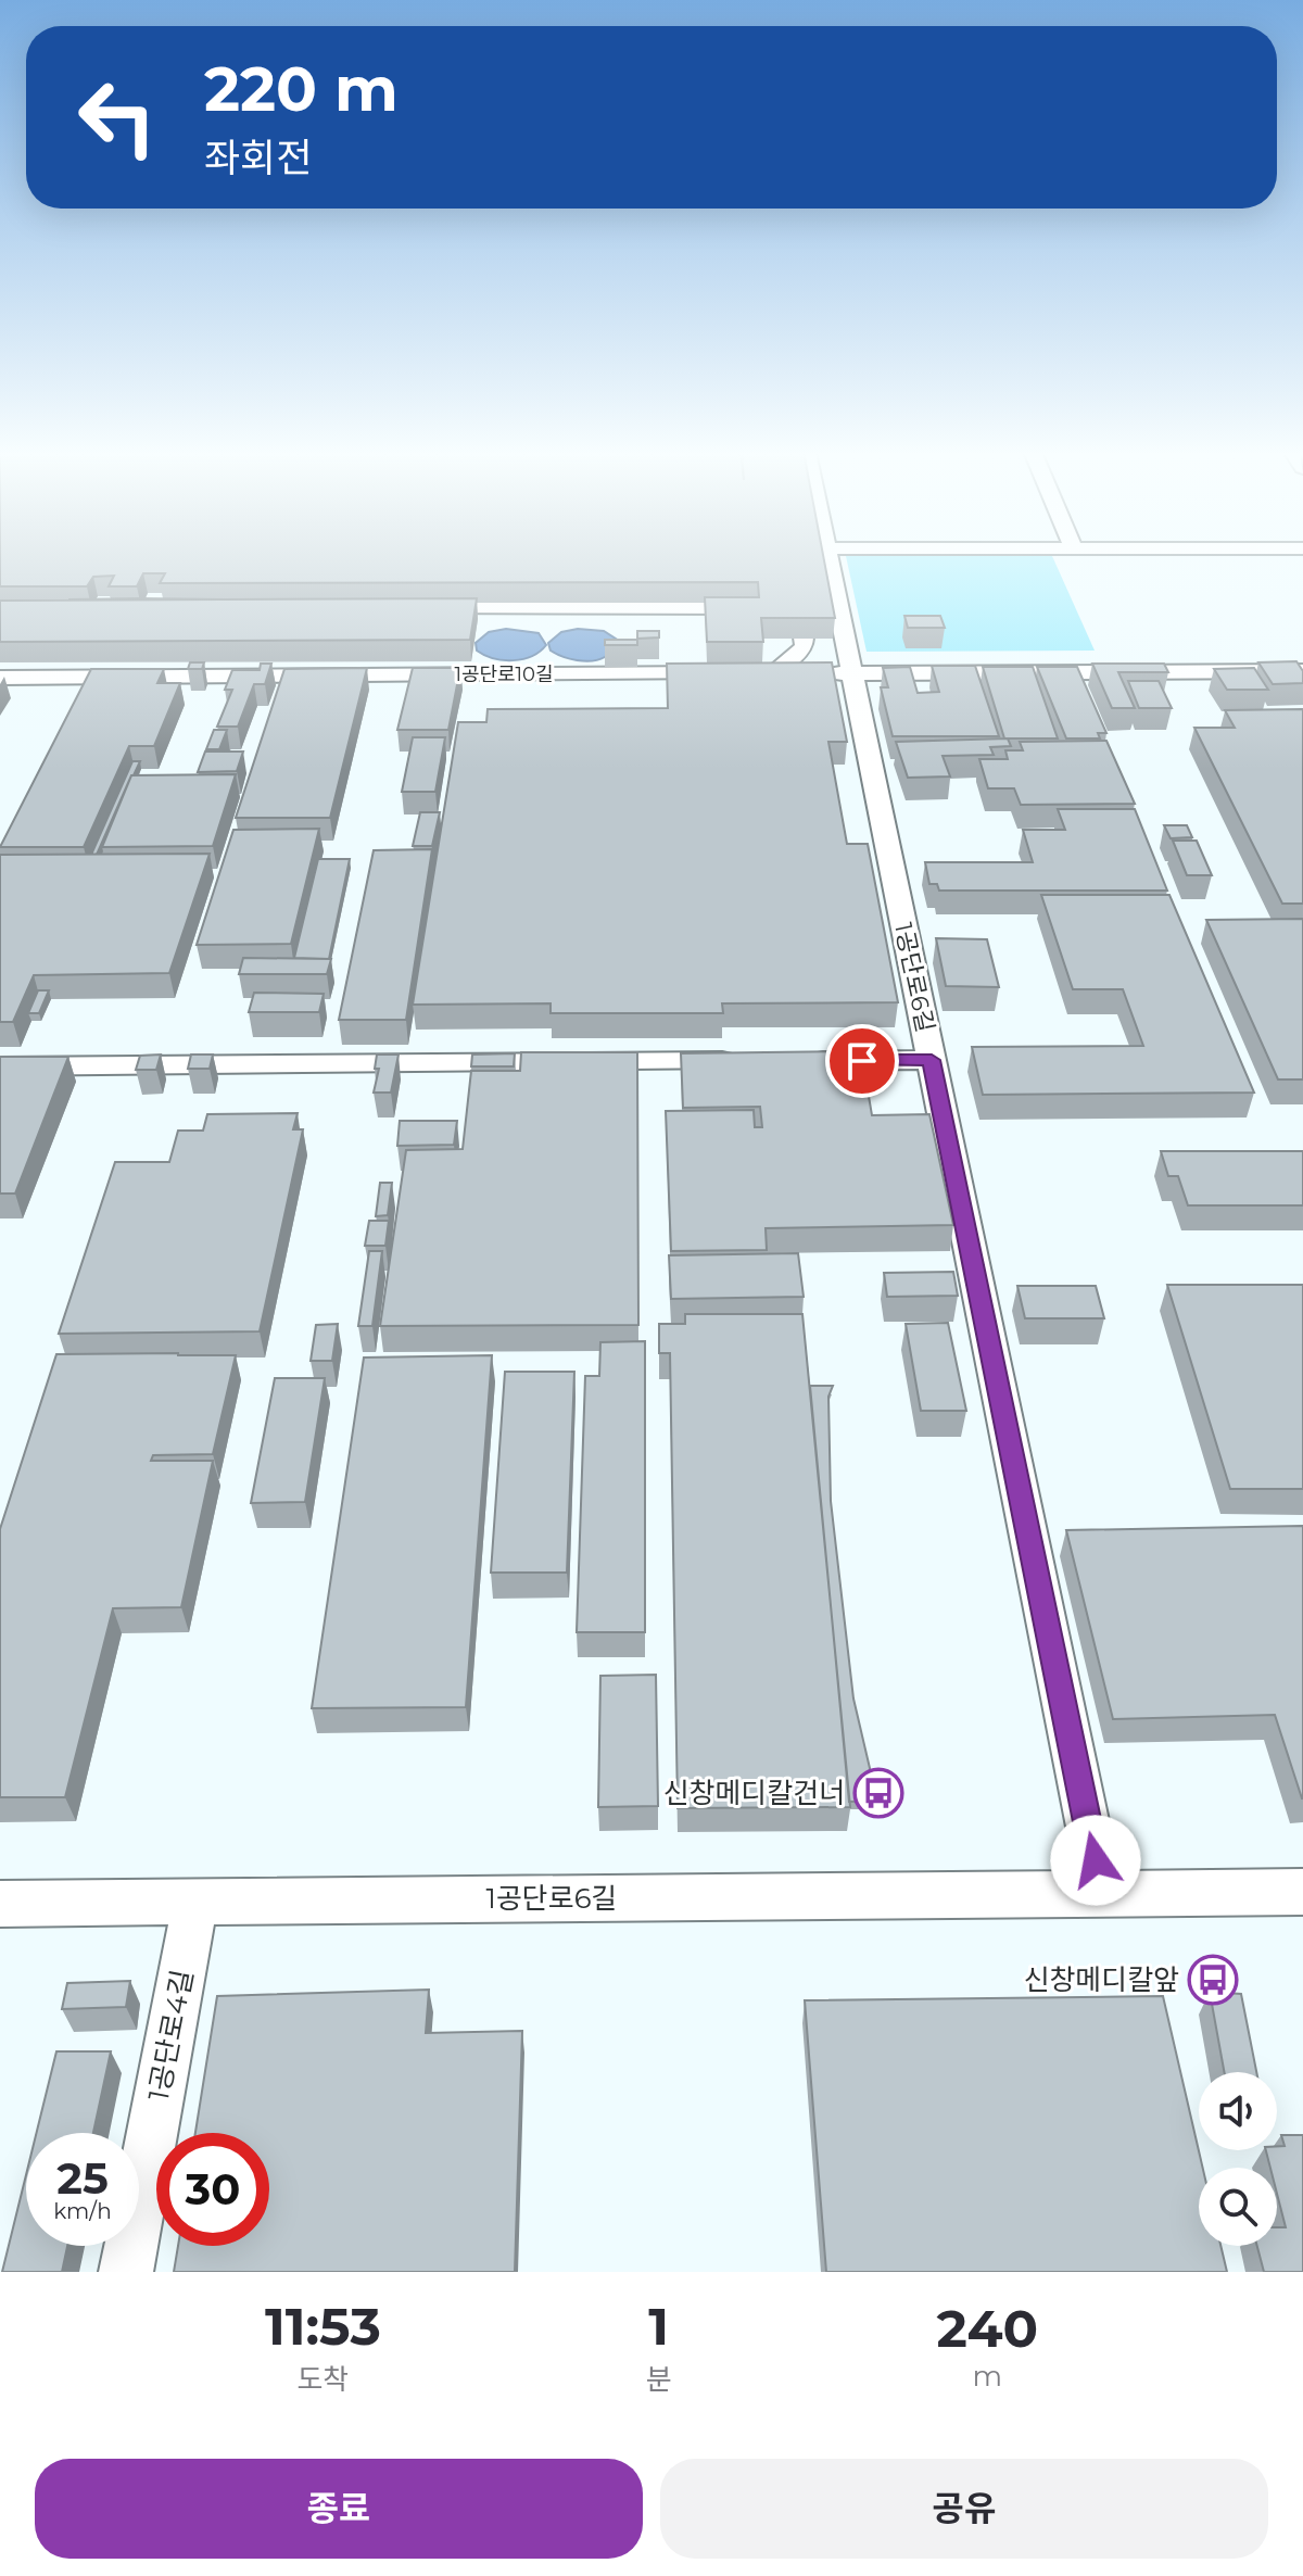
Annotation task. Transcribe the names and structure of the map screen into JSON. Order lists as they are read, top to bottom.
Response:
{
  "streets": {
    "street": ["1공단로10길", "1공단로6길", "1공단로4길"]
  },
  "crossings": [
    ["1공단로6길", "1공단로4길"]
  ],
  "places": {
    "bus stop": ["신창메디칼건너", "신창메디칼앞"]
  },
  "page": {
    "turn": ["220 m", "좌회전"],
    "speed": "25 km/h",
    "limit": "30",
    "eta": [
      "11:53",
      "도착",
      "1",
      "분",
      "240",
      "m"
    ],
    "buttons": ["종료", "공유"]
  }
}
